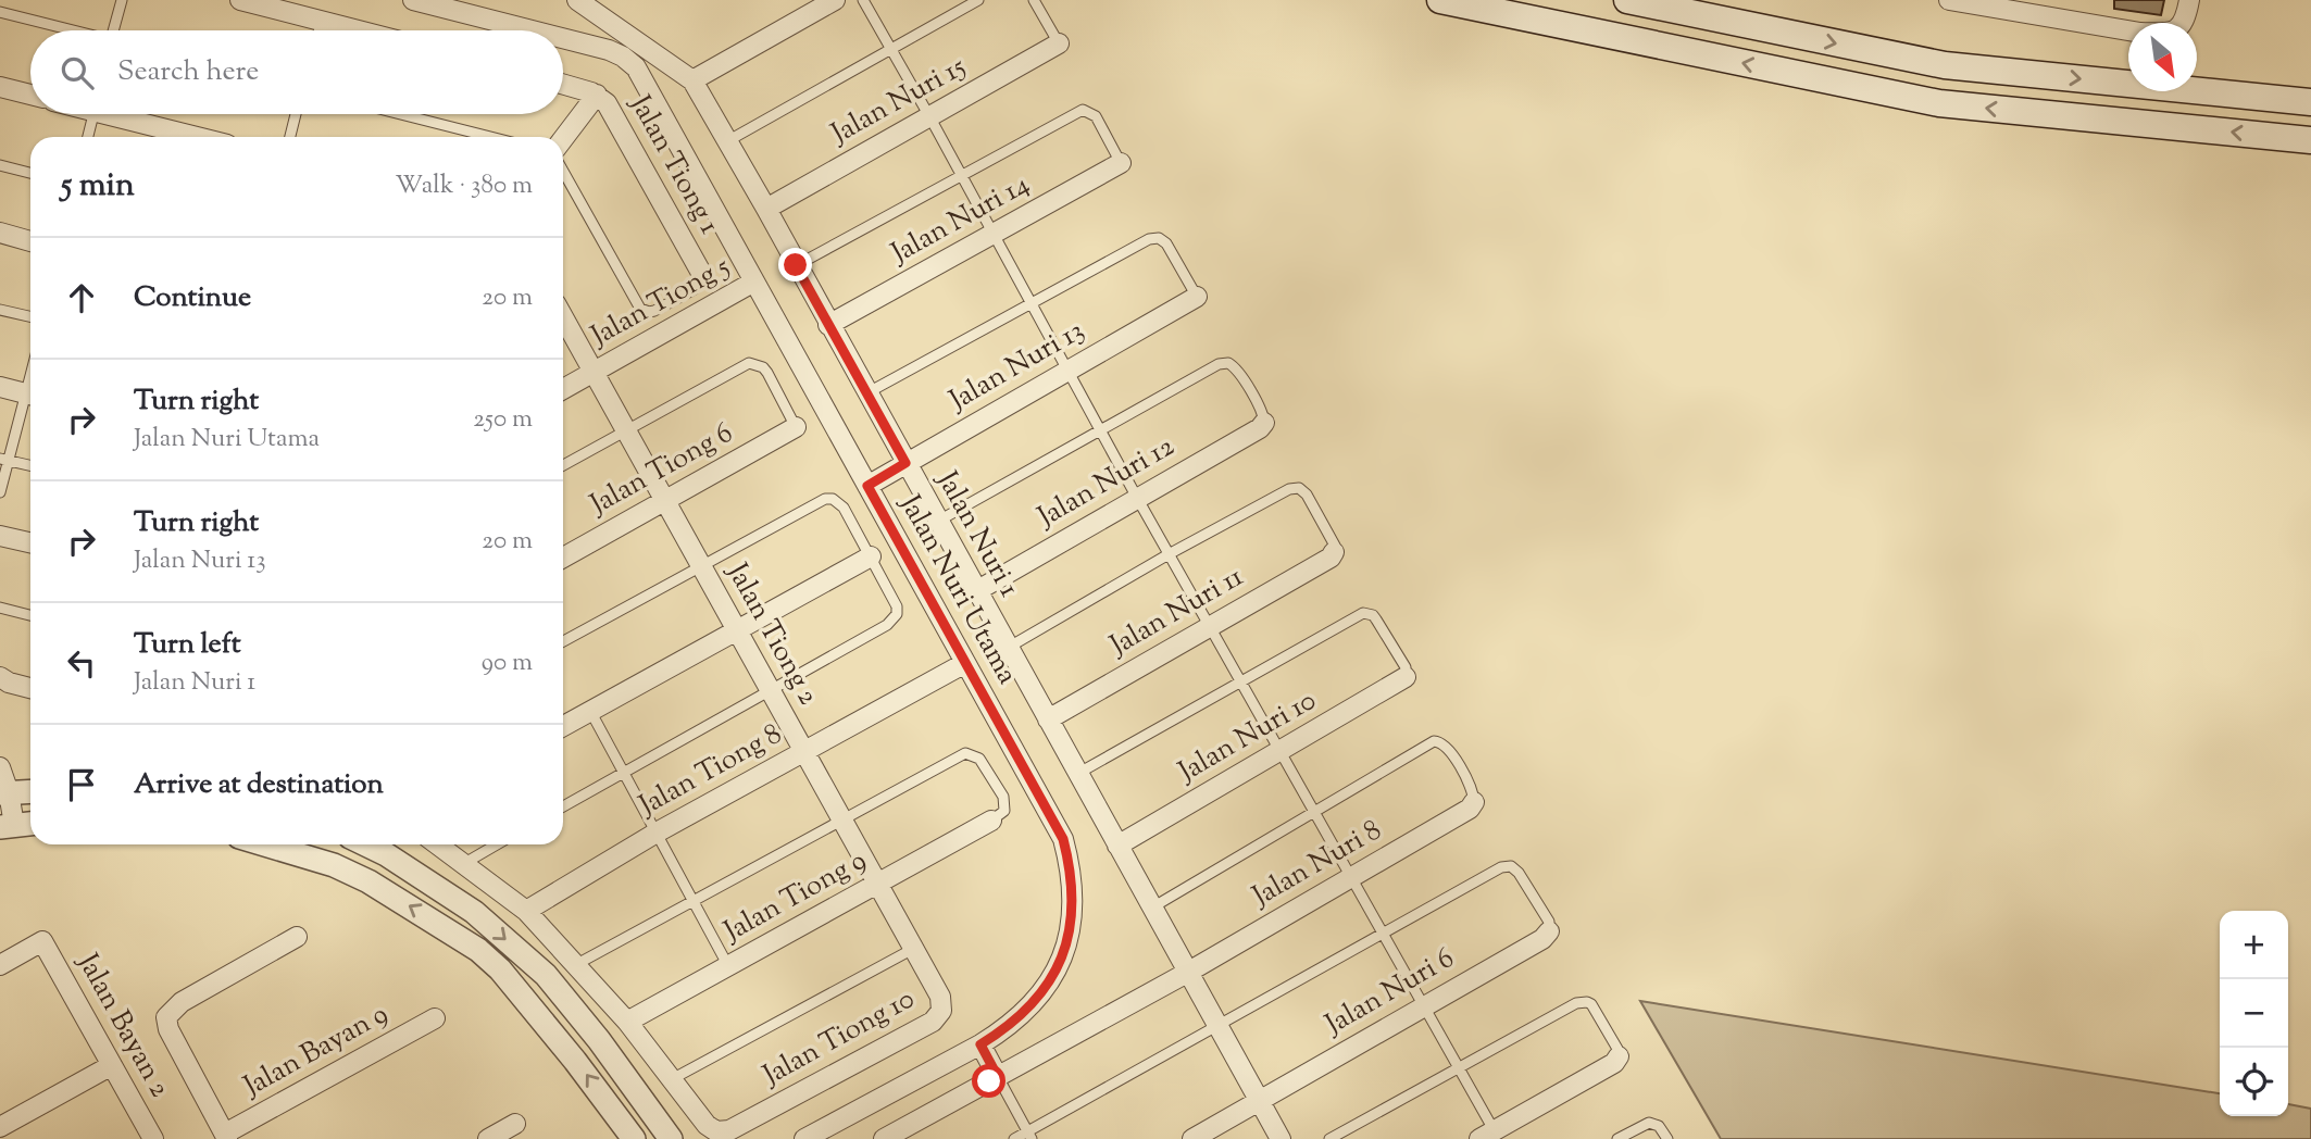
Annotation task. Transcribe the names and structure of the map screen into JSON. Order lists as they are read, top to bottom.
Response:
{
  "streets": {
    "street": [
      "Jalan Nuri 15",
      "Jalan Tiong 1",
      "Jalan Nuri 14",
      "Jalan Tiong 5",
      "Jalan Nuri 13",
      "Jalan Tiong 6",
      "Jalan Nuri 12",
      "Jalan Nuri 1",
      "Jalan Nuri Utama",
      "Jalan Nuri 11",
      "Jalan Tiong 2",
      "Jalan Nuri 10",
      "Jalan Tiong 8",
      "Jalan Nuri 8",
      "Jalan Tiong 9",
      "Jalan Nuri 6",
      "Jalan Bayan 2",
      "Jalan Tiong 10",
      "Jalan Bayan 9"
    ]
  },
  "crossings": [
    ["Jalan Nuri 15", "Jalan Nuri 1"],
    ["Jalan Nuri 14", "Jalan Nuri 1"],
    ["Jalan Tiong 5", "Jalan Nuri Utama"],
    ["Jalan Tiong 5", "Jalan Tiong 2"],
    ["Jalan Nuri 13", "Jalan Nuri 1"],
    ["Jalan Nuri 13", "Jalan Nuri Utama"],
    ["Jalan Tiong 6", "Jalan Tiong 2"],
    ["Jalan Nuri 12", "Jalan Nuri 1"],
    ["Jalan Nuri 1", "Jalan Nuri 11"],
    ["Jalan Nuri 1", "Jalan Nuri 10"],
    ["Jalan Nuri 1", "Jalan Nuri 8"],
    ["Jalan Nuri 1", "Jalan Nuri 6"],
    ["Jalan Nuri Utama", "Jalan Tiong 8"],
    ["Jalan Tiong 2", "Jalan Tiong 8"],
    ["Jalan Tiong 2", "Jalan Tiong 9"],
    ["Jalan Tiong 2", "Jalan Tiong 10"]
  ],
  "north": "bottom right",
  "page": {
    "search": "Search here",
    "heading": ["5 min", "Walk · 380 m"],
    "list": [
      ["Continue", "20 m"],
      ["Turn right", "Jalan Nuri Utama", "250 m"],
      ["Turn right", "Jalan Nuri 13", "20 m"],
      ["Turn left", "Jalan Nuri 1", "90 m"],
      "Arrive at destination"
    ],
    "map_buttons": ["+", "−"]
  }
}
